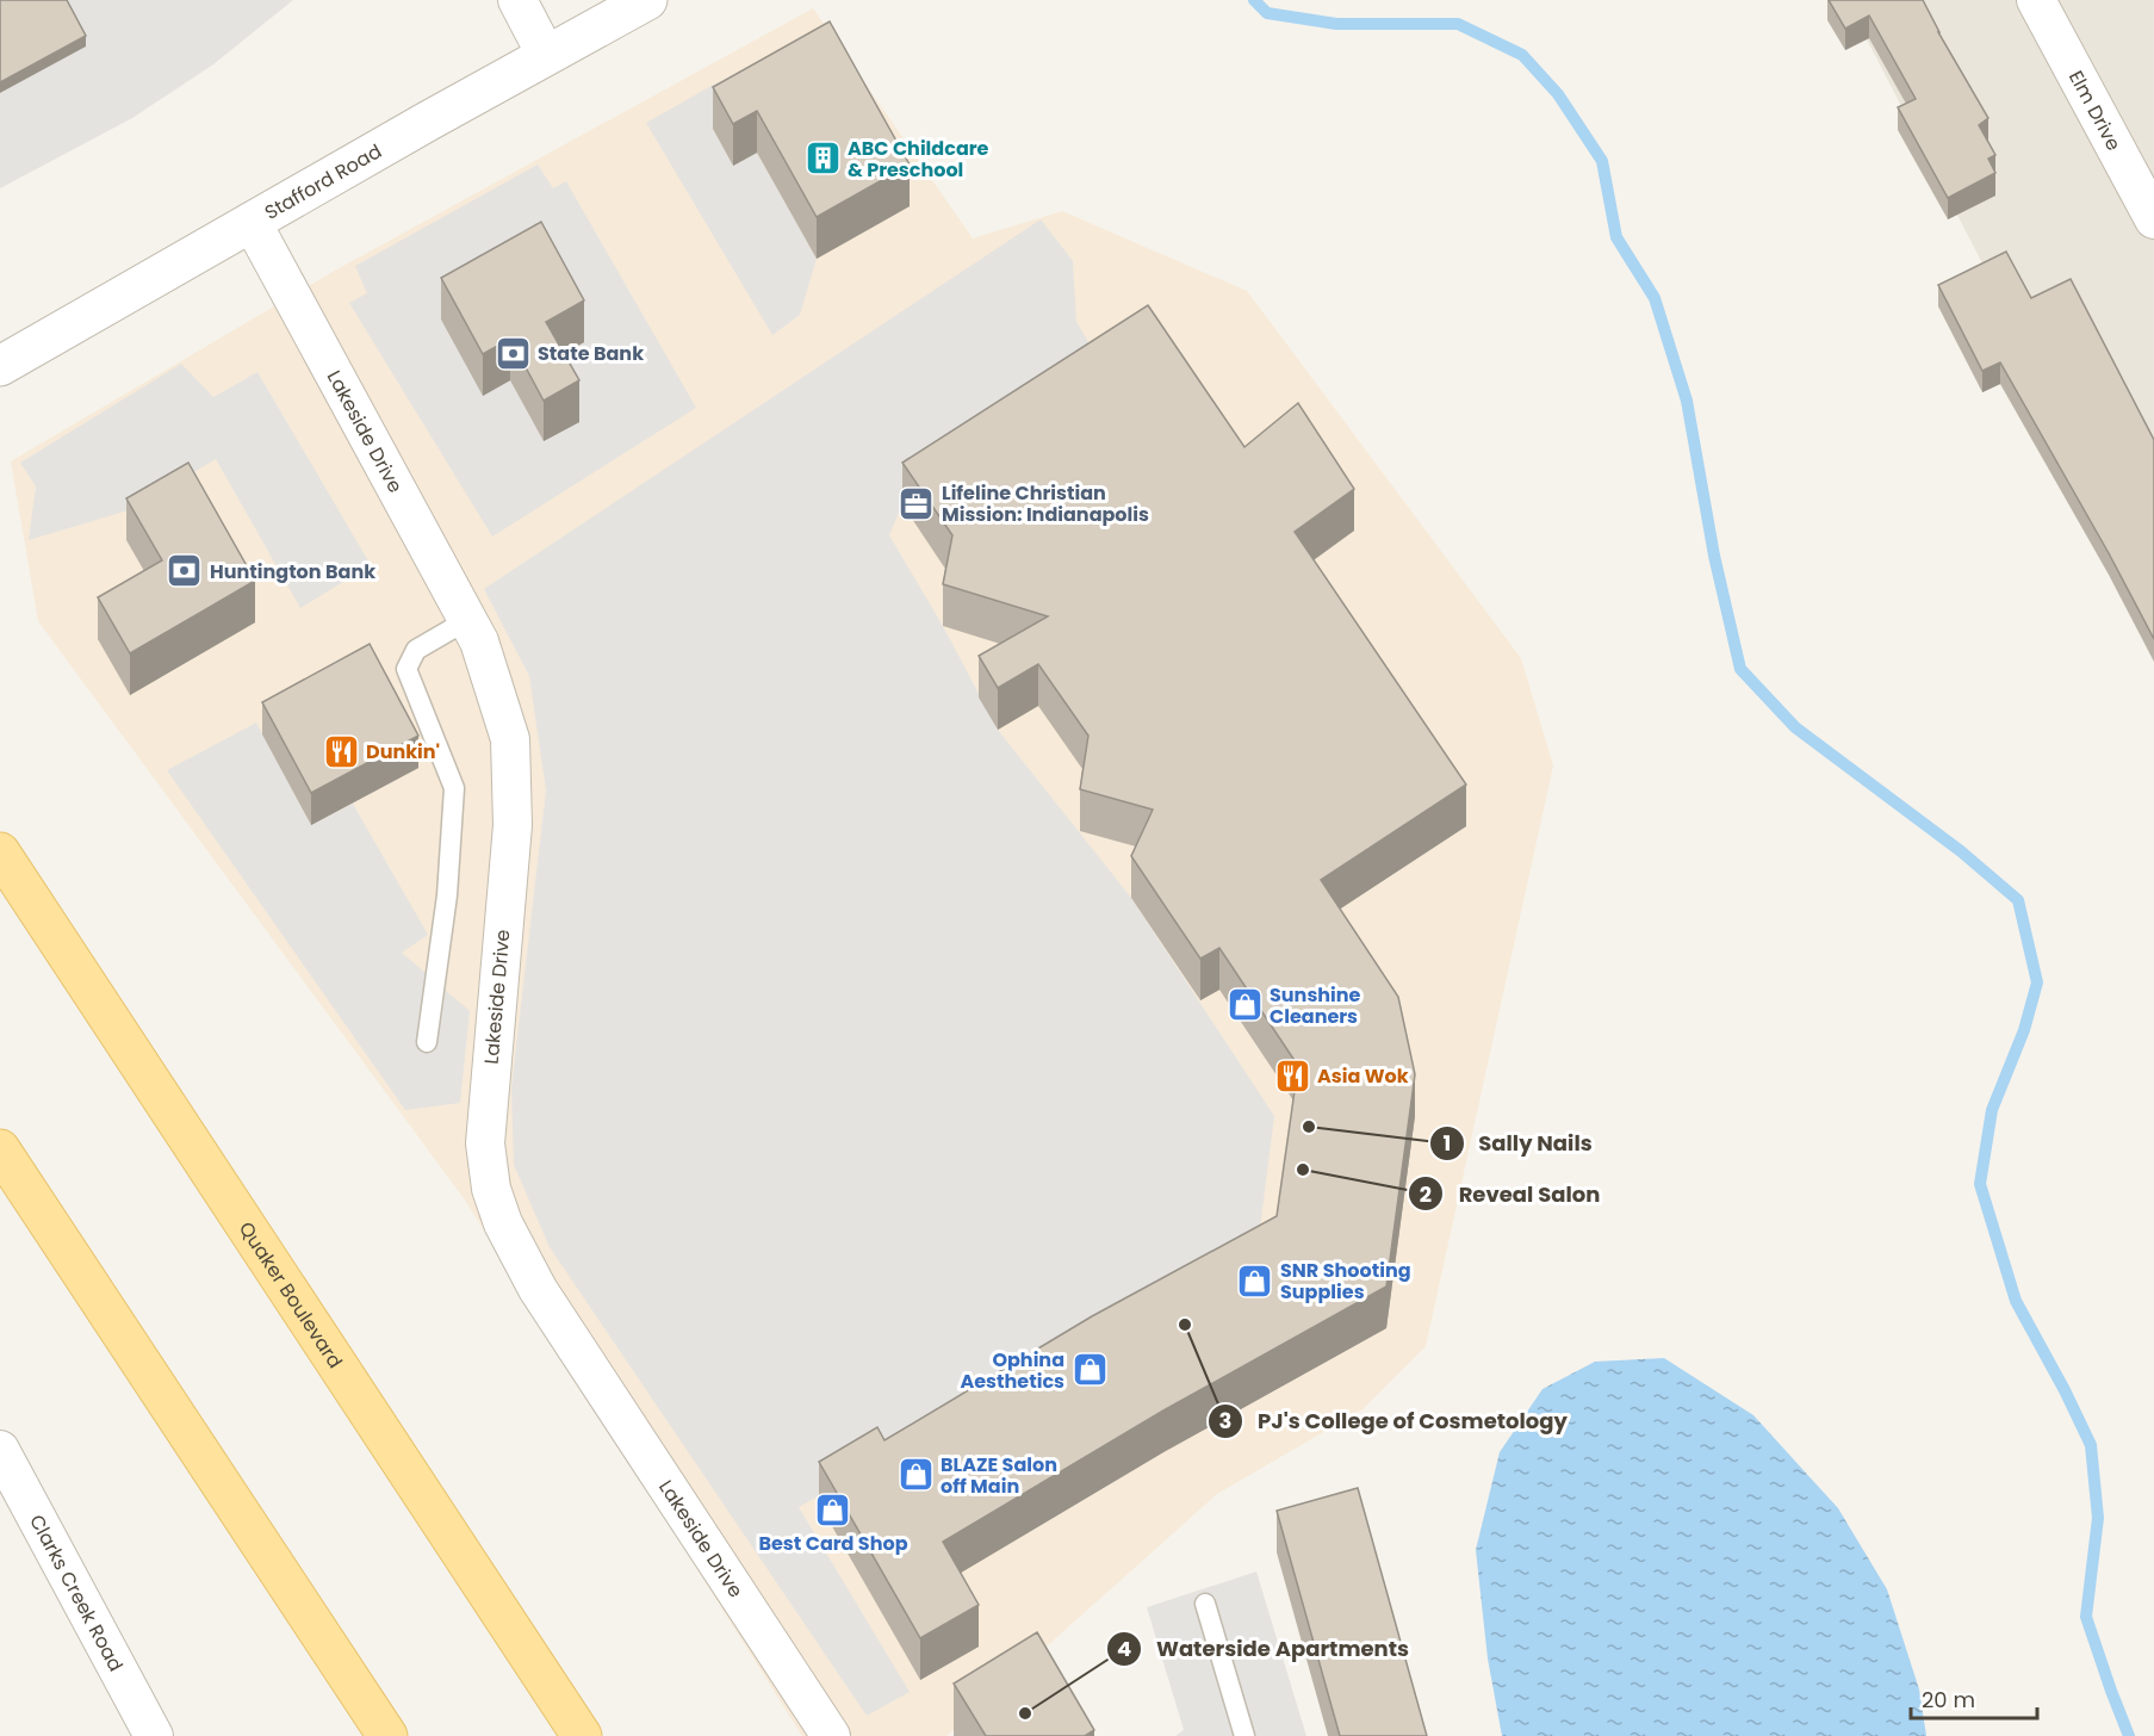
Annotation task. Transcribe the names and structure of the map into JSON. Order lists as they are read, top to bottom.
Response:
{
  "streets": {
    "main road": ["Quaker Boulevard"],
    "street": [
      "Elm Drive",
      "Stafford Road",
      "Lakeside Drive",
      "Clarks Creek Road"
    ]
  },
  "crossings": [
    ["Stafford Road", "Lakeside Drive"]
  ],
  "places": {
    "building": ["ABC Childcare & Preschool"],
    "bank": ["State Bank", "Huntington Bank"],
    "office": ["Lifeline Christian Mission: Indianapolis"],
    "restaurant": ["Dunkin'", "Asia Wok"],
    "shop": [
      "Sunshine Cleaners",
      "SNR Shooting Supplies",
      "Ophina Aesthetics",
      "BLAZE Salon off Main",
      "Best Card Shop"
    ],
    "other": [
      "Sally Nails",
      "Reveal Salon",
      "PJ's College of Cosmetology",
      "Waterside Apartments"
    ]
  },
  "scale_bar": "20 m"
}
